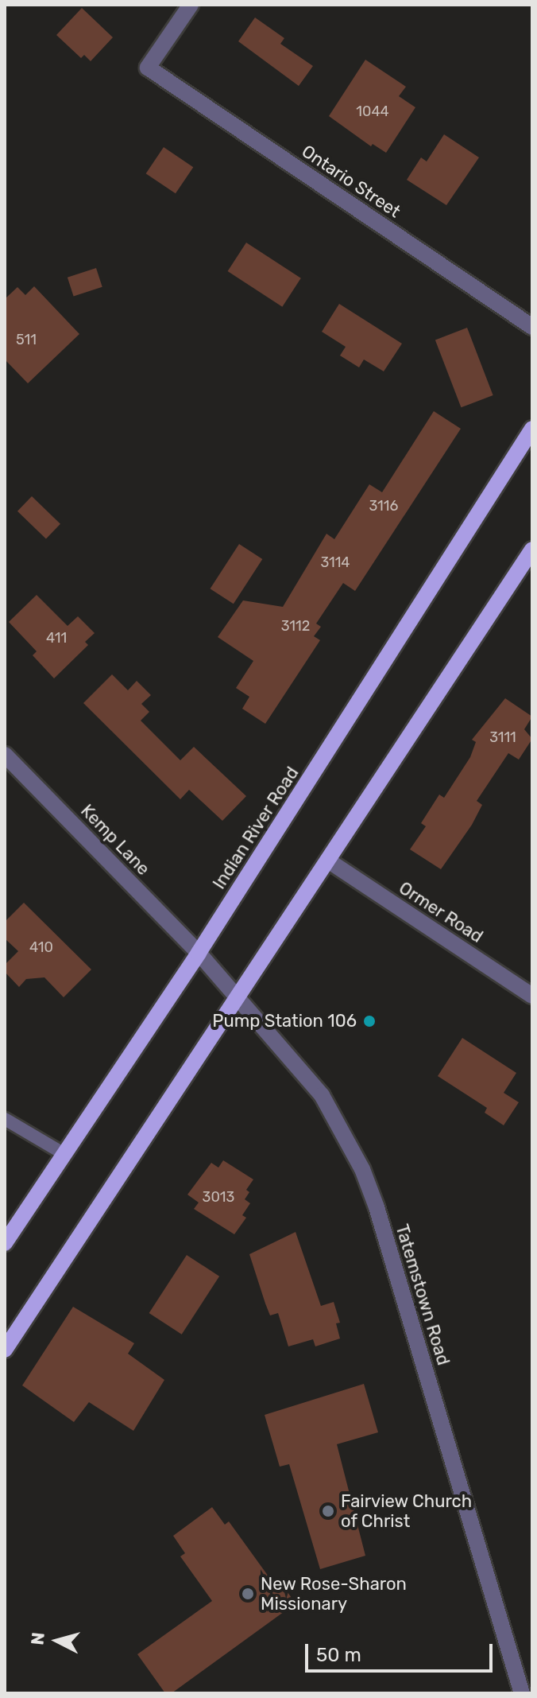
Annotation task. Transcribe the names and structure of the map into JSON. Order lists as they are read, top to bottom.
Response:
{
  "streets": {
    "main road": ["Indian River Road"],
    "street": [
      "Ontario Street",
      "Kemp Lane",
      "Ormer Road",
      "Tatemstown Road"
    ]
  },
  "crossings": [
    ["Indian River Road", "Kemp Lane"],
    ["Indian River Road", "Tatemstown Road"],
    ["Kemp Lane", "Tatemstown Road"]
  ],
  "places": ["Pump Station 106", "Fairview Church of Christ", "New Rose-Sharon Missionary"],
  "house_numbers": [
    "1044",
    "511",
    "3116",
    "3114",
    "3112",
    "411",
    "3111",
    "410",
    "3013"
  ],
  "scale_bar": "50 m",
  "north": "left"
}
